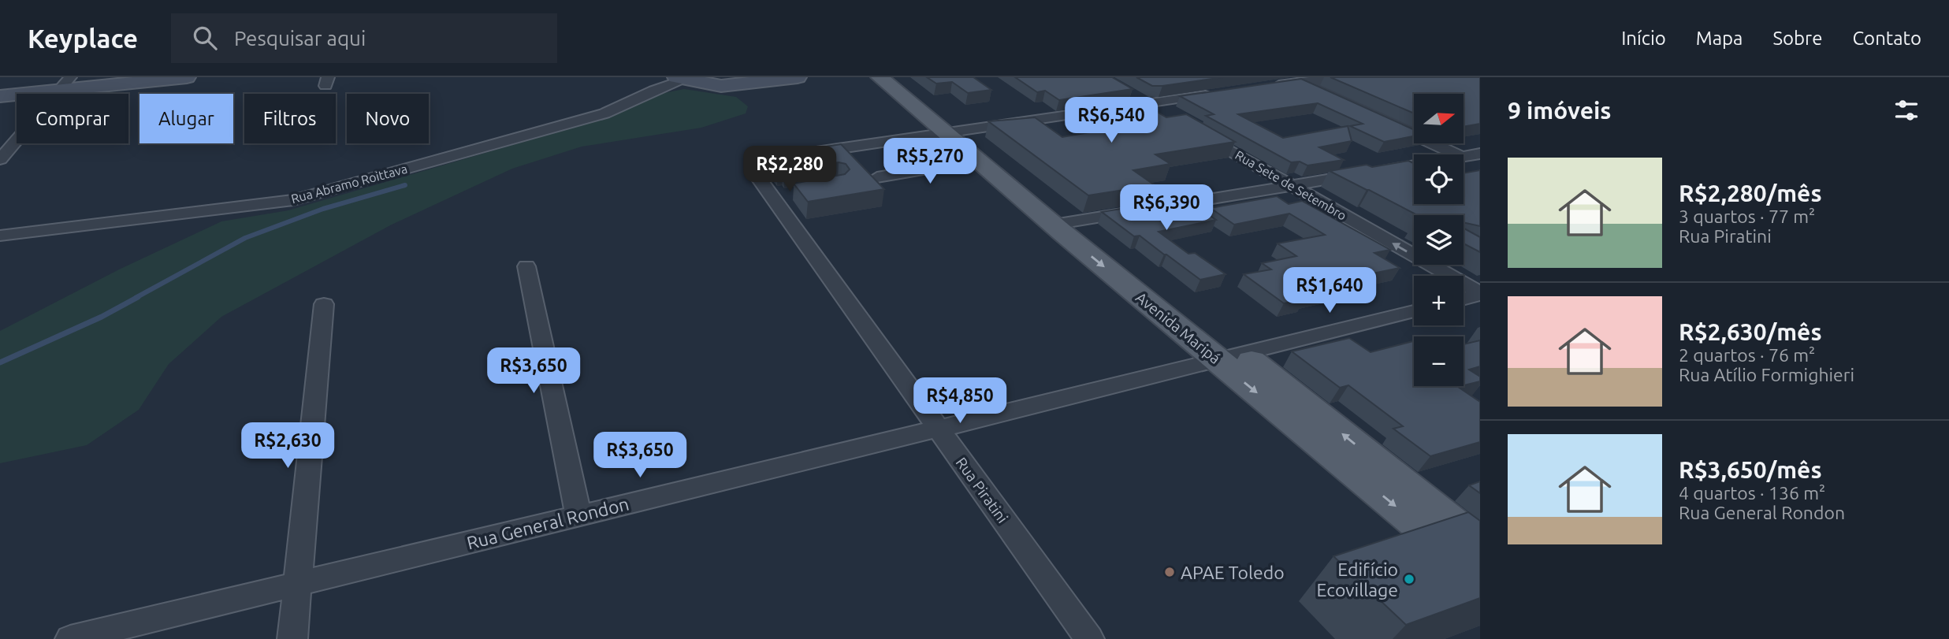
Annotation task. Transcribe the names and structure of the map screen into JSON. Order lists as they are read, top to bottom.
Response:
{
  "streets": {
    "main road": ["Avenida Maripá"],
    "street": [
      "Rua Abramo Roittava",
      "Rua Sete de Setembro",
      "Rua Piratini",
      "Rua General Rondon"
    ]
  },
  "crossings": [
    ["Avenida Maripá", "Rua Piratini"],
    ["Avenida Maripá", "Rua General Rondon"],
    ["Rua Piratini", "Rua General Rondon"]
  ],
  "places": ["APAE Toledo", "Edifício Ecovillage"],
  "north": "right",
  "page": {
    "header": "Keyplace",
    "search": "Pesquisar aqui",
    "nav": [
      "Início",
      "Mapa",
      "Sobre",
      "Contato"
    ],
    "heading": "9 imóveis",
    "map_buttons": ["+", "−"],
    "chip": [
      "Comprar",
      "Alugar",
      "Filtros",
      "Novo"
    ],
    "price": [
      "R$6,540",
      "R$5,270",
      "R$2,280",
      "R$6,390",
      "R$1,640",
      "R$3,650",
      "R$4,850",
      "R$2,630",
      "R$3,650"
    ],
    "list": [
      {
        "name": "R$2,280/mês",
        "note": "3 quartos · 77 m² · Rua Piratini"
      },
      {
        "name": "R$2,630/mês",
        "note": "2 quartos · 76 m² · Rua Atílio Formighieri"
      },
      {
        "name": "R$3,650/mês",
        "note": "4 quartos · 136 m² · Rua General Rondon"
      }
    ]
  }
}
